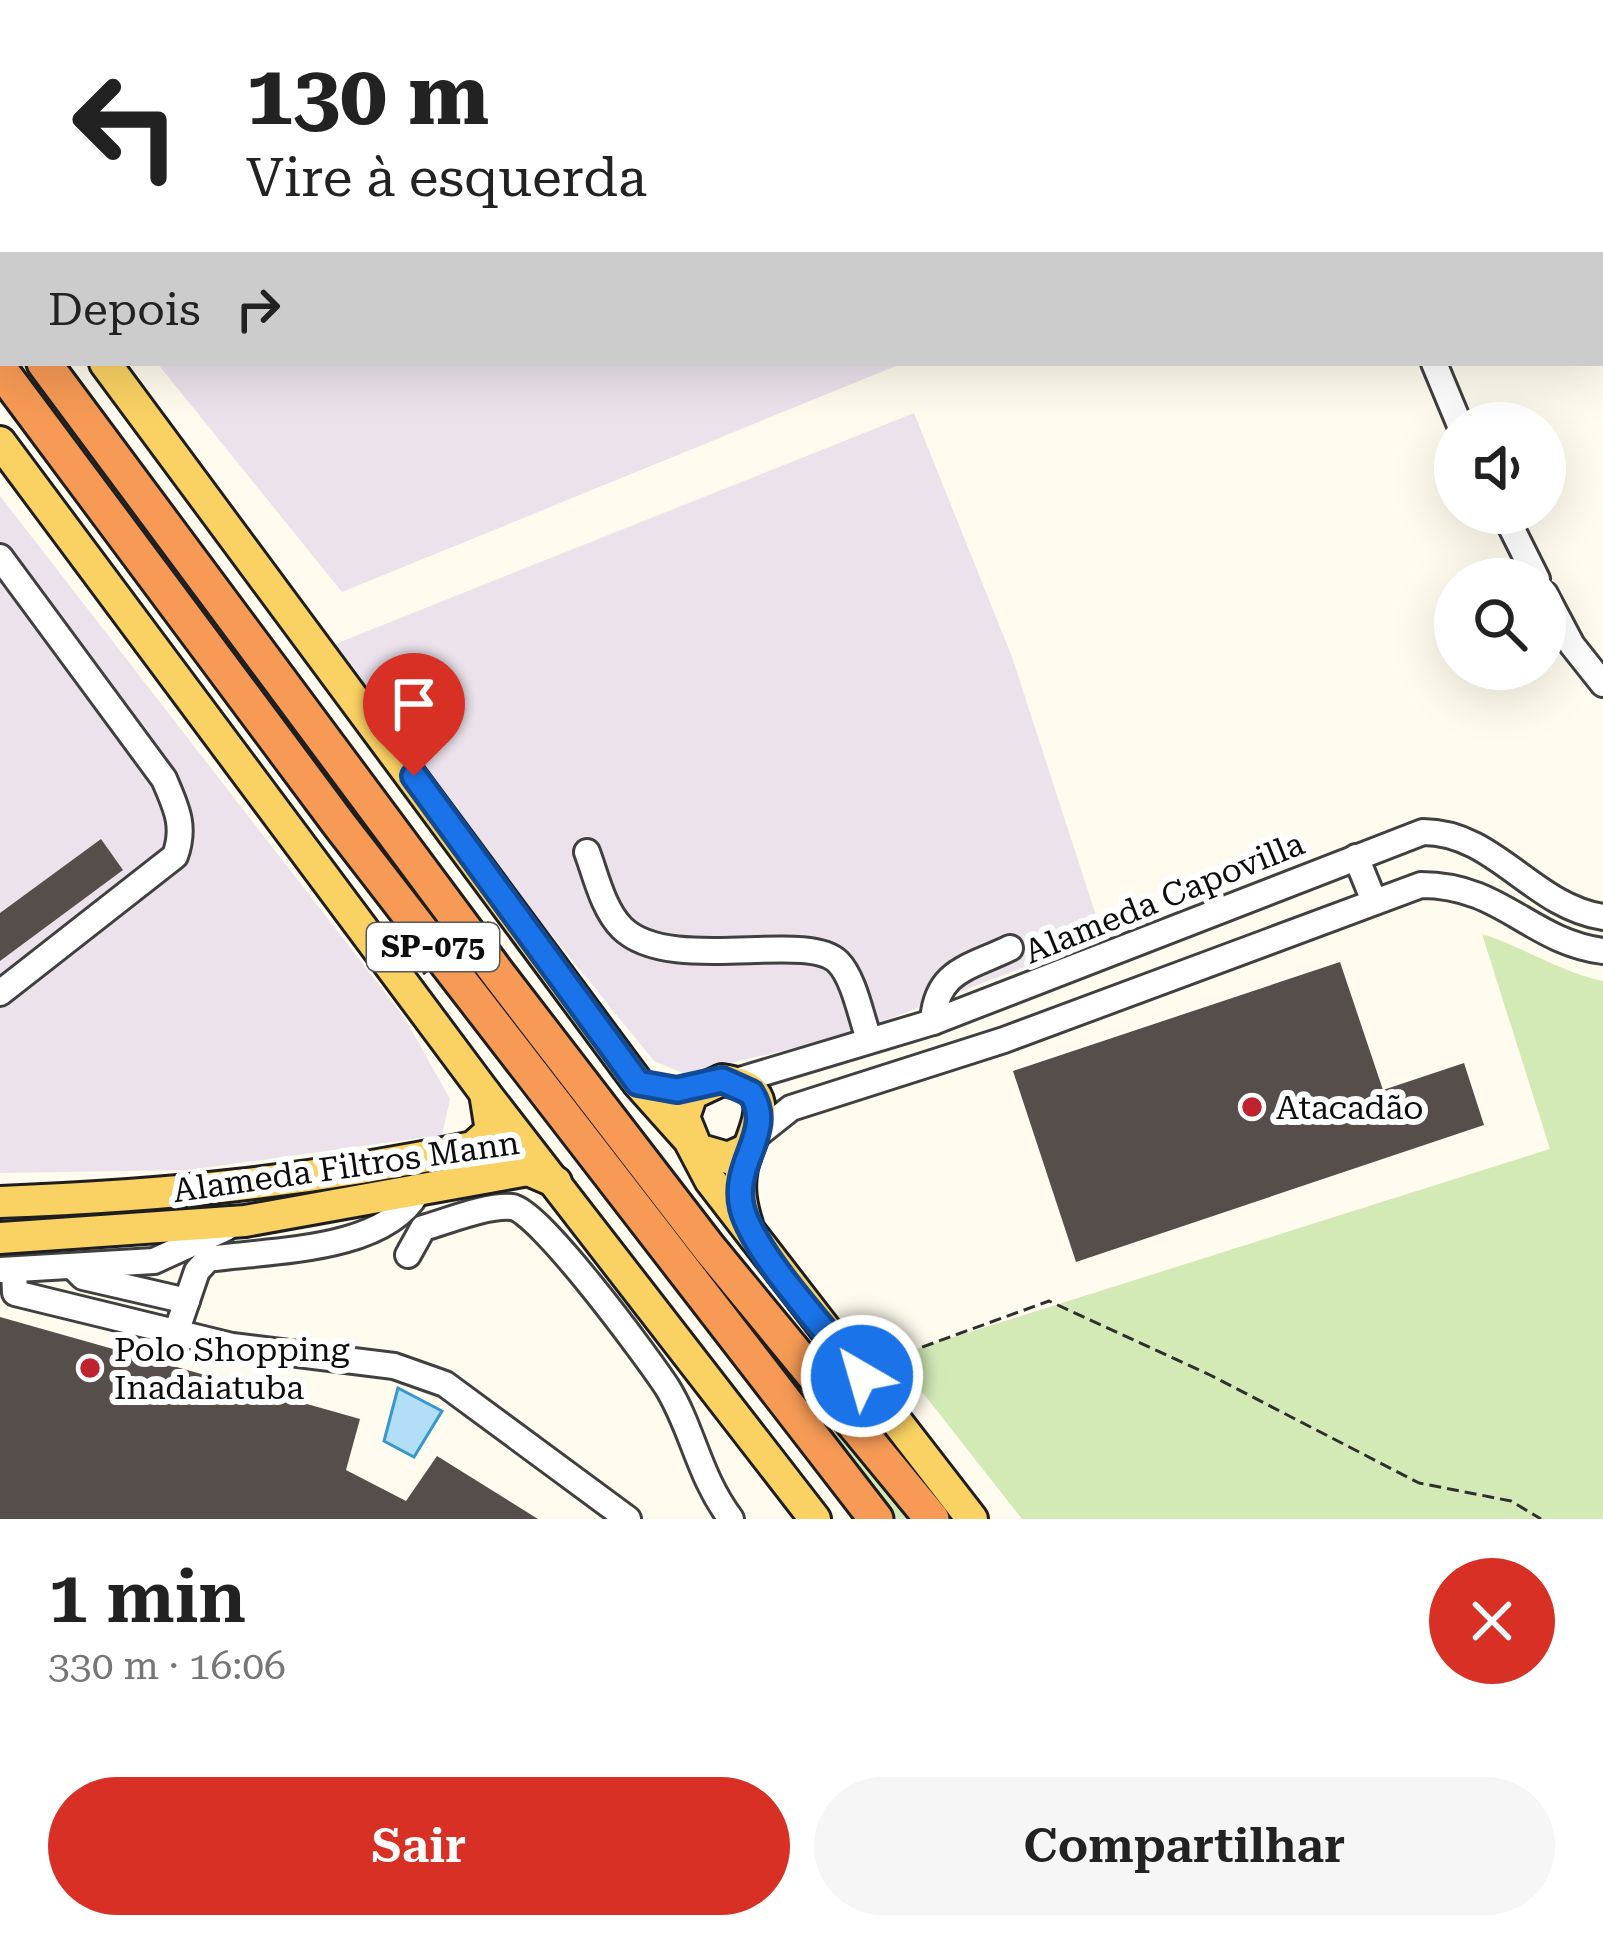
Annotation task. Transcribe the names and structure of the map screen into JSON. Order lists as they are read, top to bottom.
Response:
{
  "streets": {
    "highway": ["SP-075"],
    "main road": ["Alameda Filtros Mann"],
    "street": ["Alameda Capovilla"]
  },
  "places": ["Atacadão", "Polo Shopping Inadaiatuba"],
  "page": {
    "turn": ["130 m", "Vire à esquerda"],
    "then": "Depois",
    "heading": ["1 min", "330 m · 16:06"],
    "buttons": ["Sair", "Compartilhar"]
  }
}
